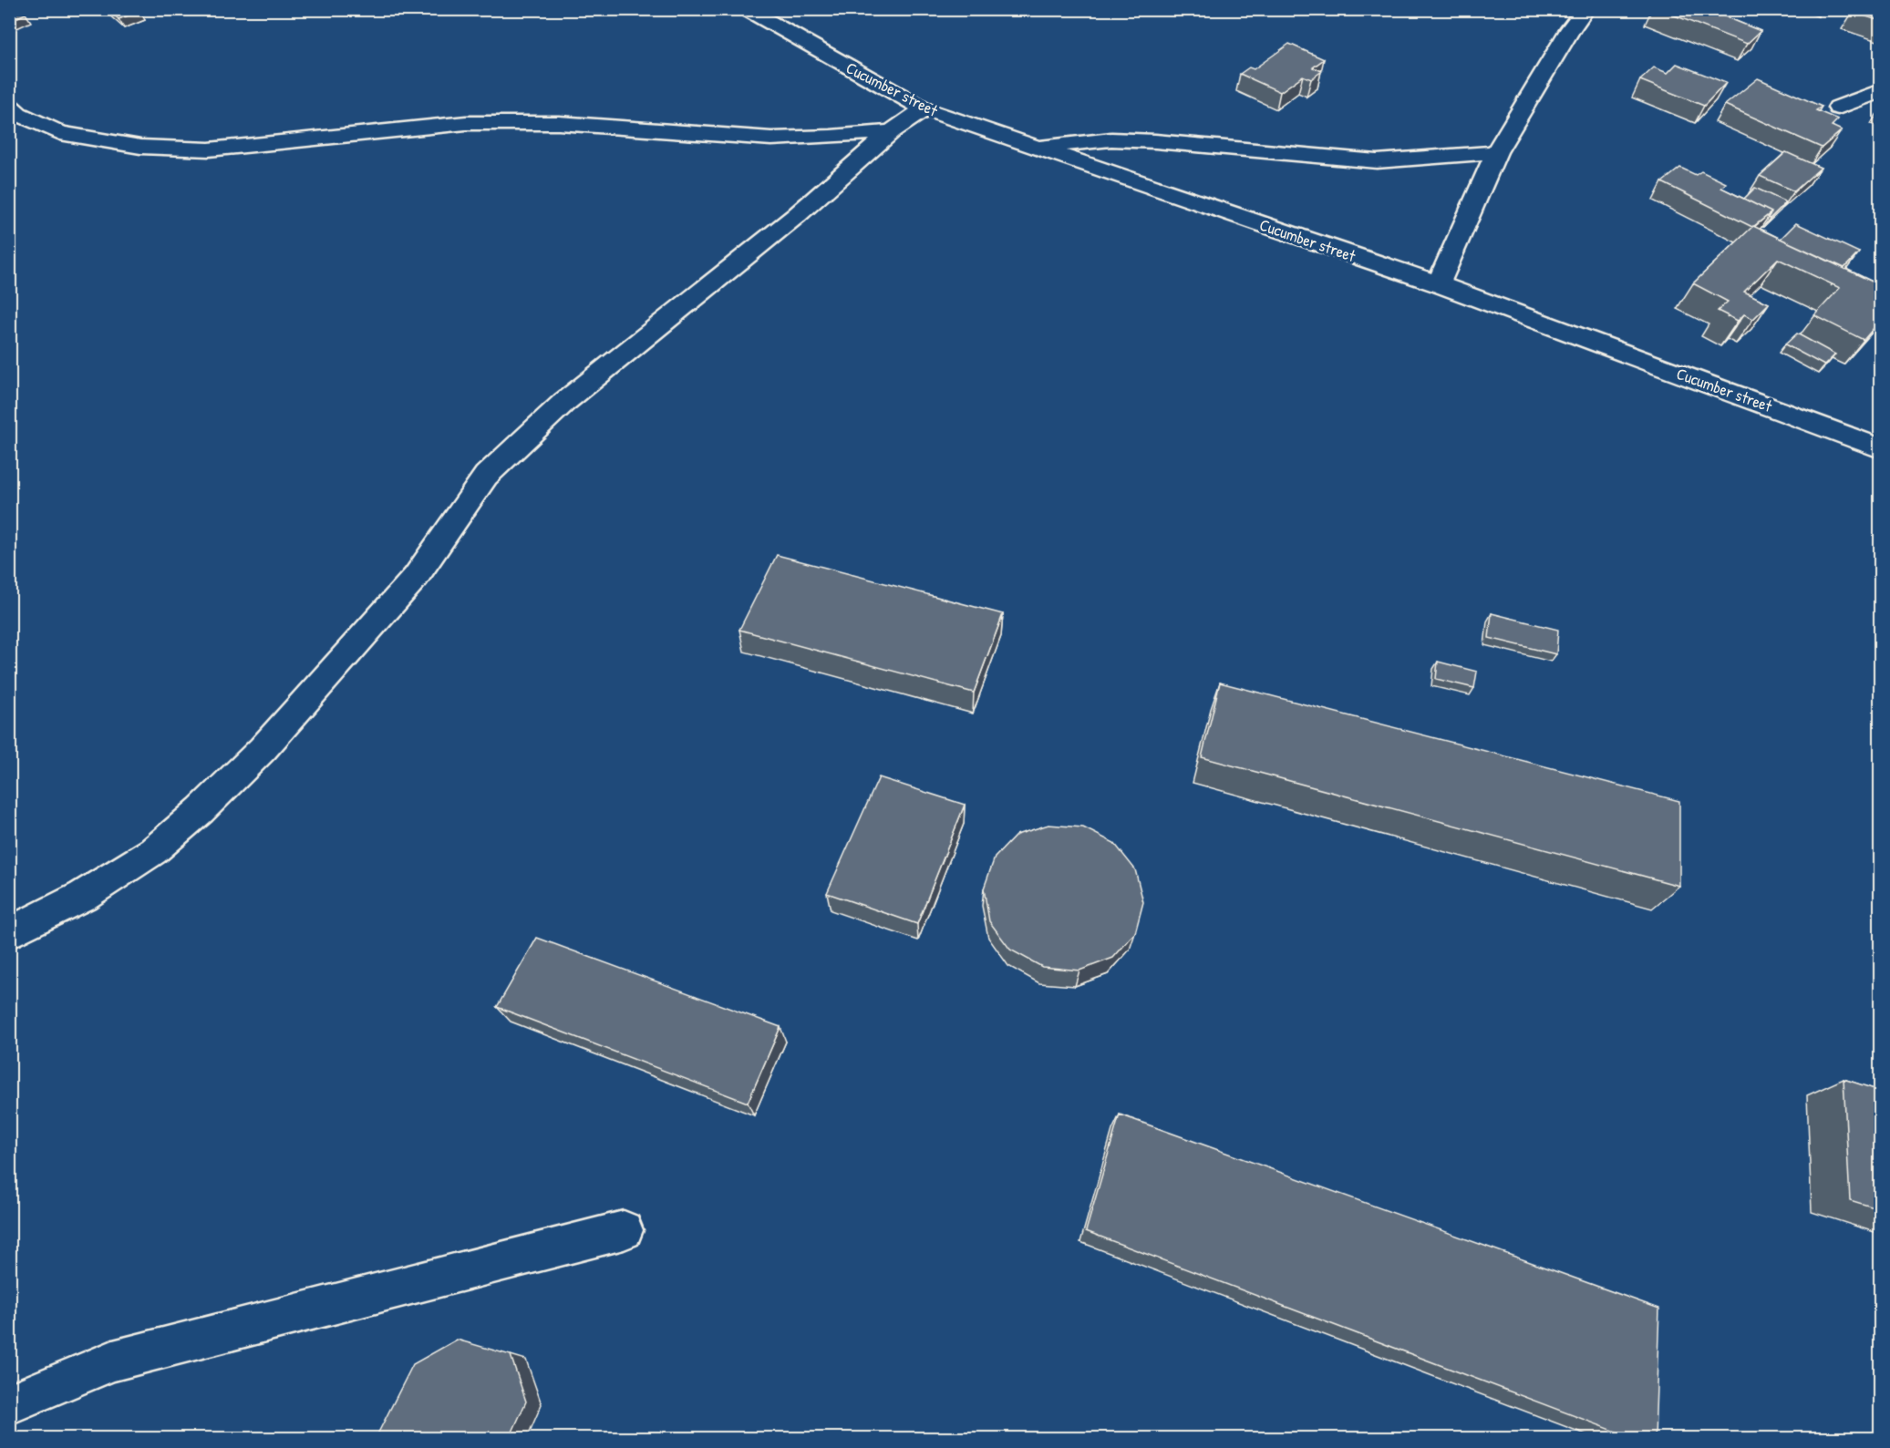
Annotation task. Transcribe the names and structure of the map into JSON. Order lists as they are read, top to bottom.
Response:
{
  "streets": {
    "street": ["Cucumber street"]
  }
}
